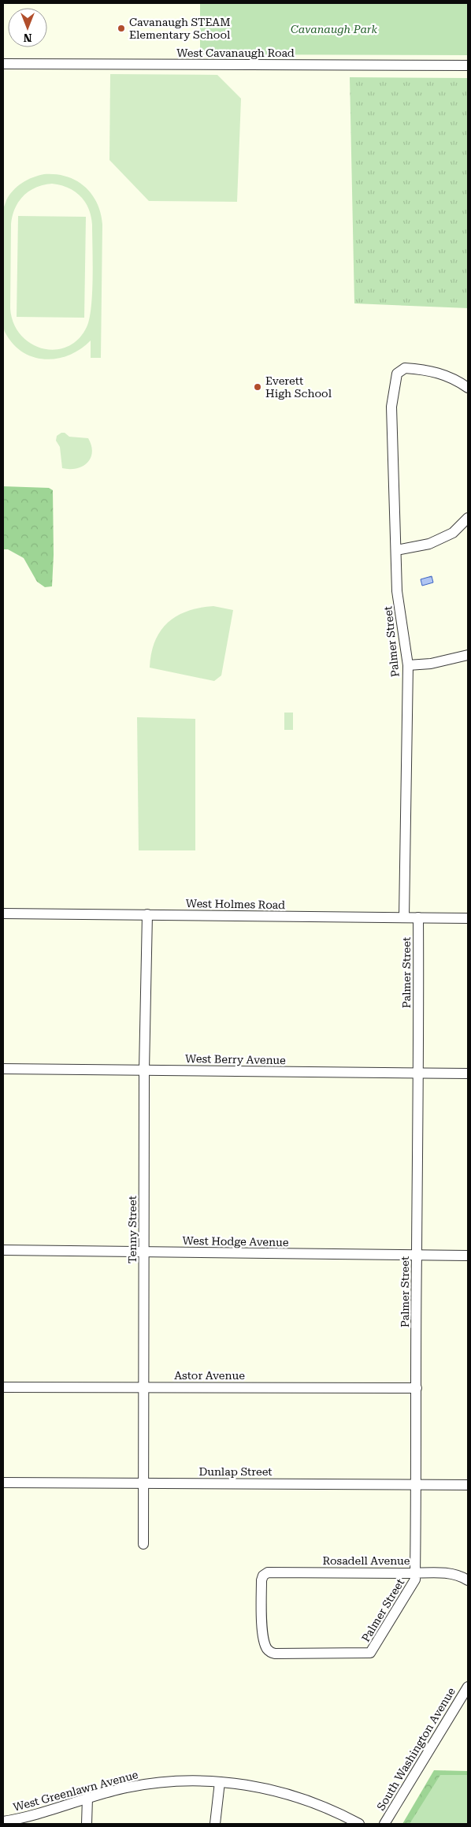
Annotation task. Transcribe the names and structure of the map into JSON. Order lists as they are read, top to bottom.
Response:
{
  "streets": {
    "street": [
      "West Cavanaugh Road",
      "Palmer Street",
      "West Holmes Road",
      "West Berry Avenue",
      "Tenny Street",
      "West Hodge Avenue",
      "Astor Avenue",
      "Dunlap Street",
      "Rosadell Avenue",
      "South Washington Avenue",
      "West Greenlawn Avenue"
    ]
  },
  "crossings": [
    ["Palmer Street", "West Holmes Road"],
    ["Palmer Street", "West Berry Avenue"],
    ["Palmer Street", "West Hodge Avenue"],
    ["Palmer Street", "Astor Avenue"],
    ["Palmer Street", "Dunlap Street"],
    ["Palmer Street", "Rosadell Avenue"],
    ["West Holmes Road", "Tenny Street"],
    ["West Berry Avenue", "Tenny Street"],
    ["Tenny Street", "West Hodge Avenue"],
    ["Tenny Street", "Astor Avenue"],
    ["Tenny Street", "Dunlap Street"]
  ],
  "parks": ["Cavanaugh Park"],
  "places": ["Cavanaugh STEAM Elementary School", "Everett High School"],
  "north": "bottom"
}
